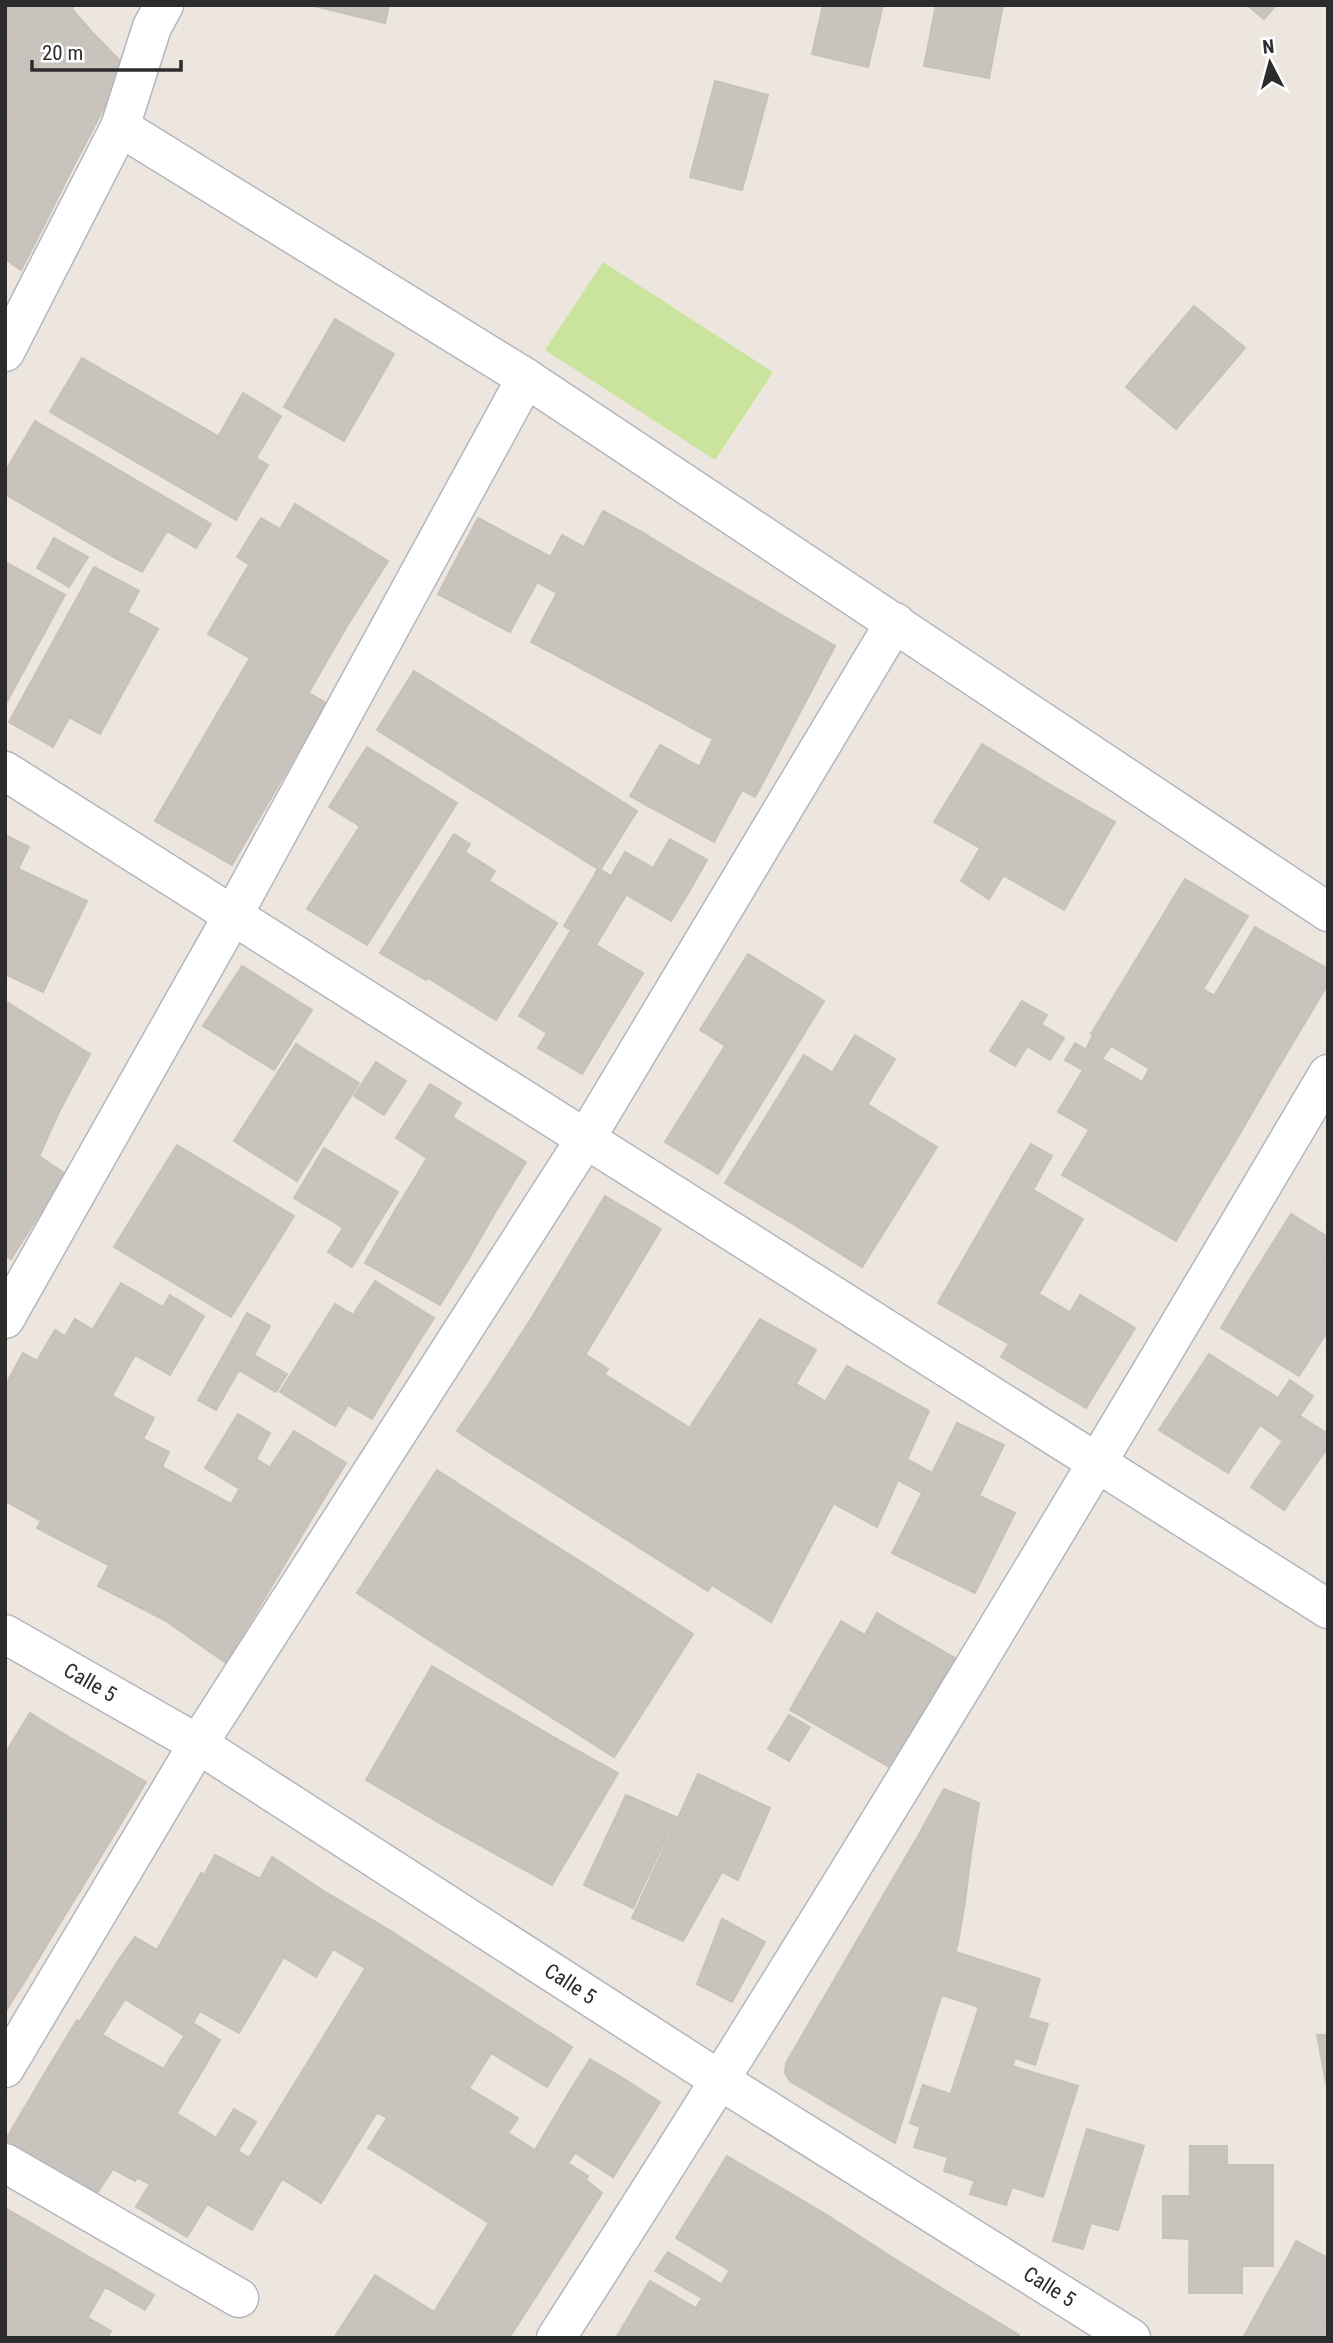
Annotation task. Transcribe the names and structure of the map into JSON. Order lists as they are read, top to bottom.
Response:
{
  "streets": {
    "street": ["Calle 5"]
  },
  "scale_bar": "20 m",
  "north": "top"
}
